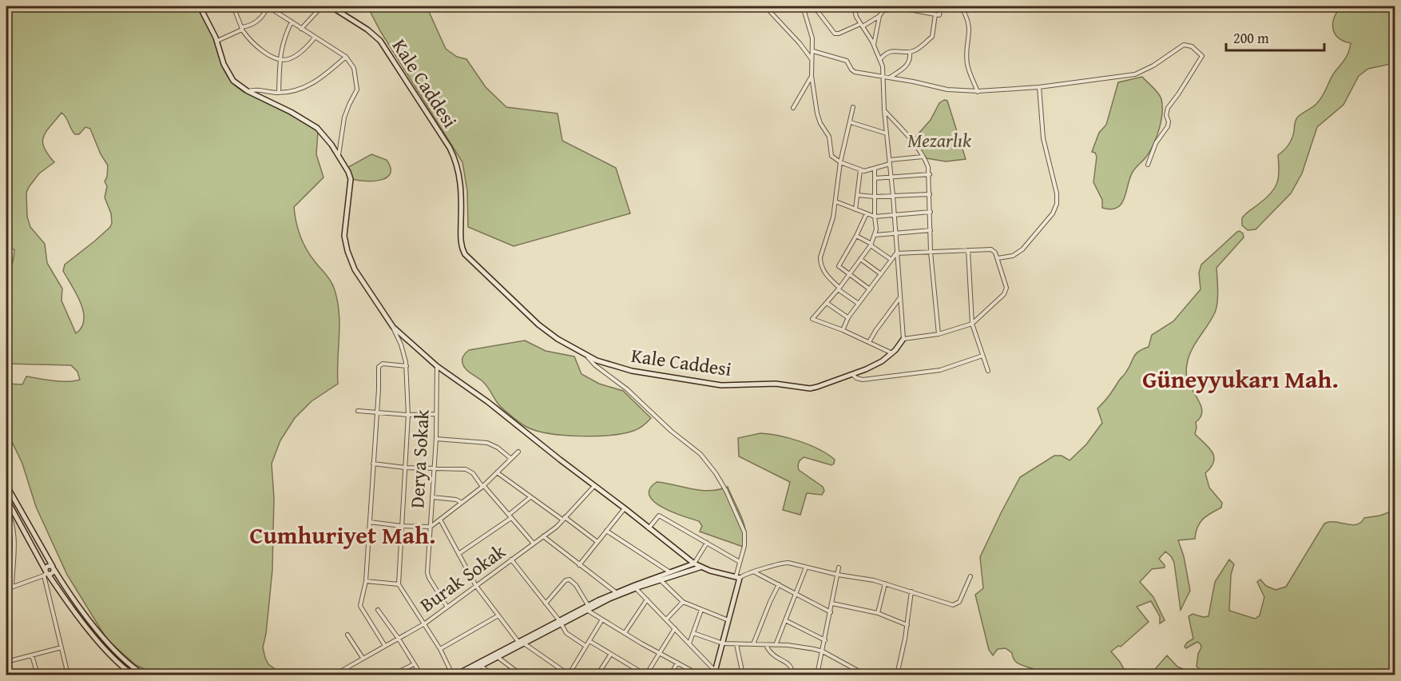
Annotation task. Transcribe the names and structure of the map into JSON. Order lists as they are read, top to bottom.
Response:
{
  "streets": {
    "street": ["Kale Caddesi", "Derya Sokak", "Burak Sokak"]
  },
  "crossings": [
    ["Derya Sokak", "Burak Sokak"]
  ],
  "districts": ["Güneyyukarı Mah.", "Cumhuriyet Mah."],
  "parks": ["Mezarlık"],
  "scale_bar": "200 m"
}
